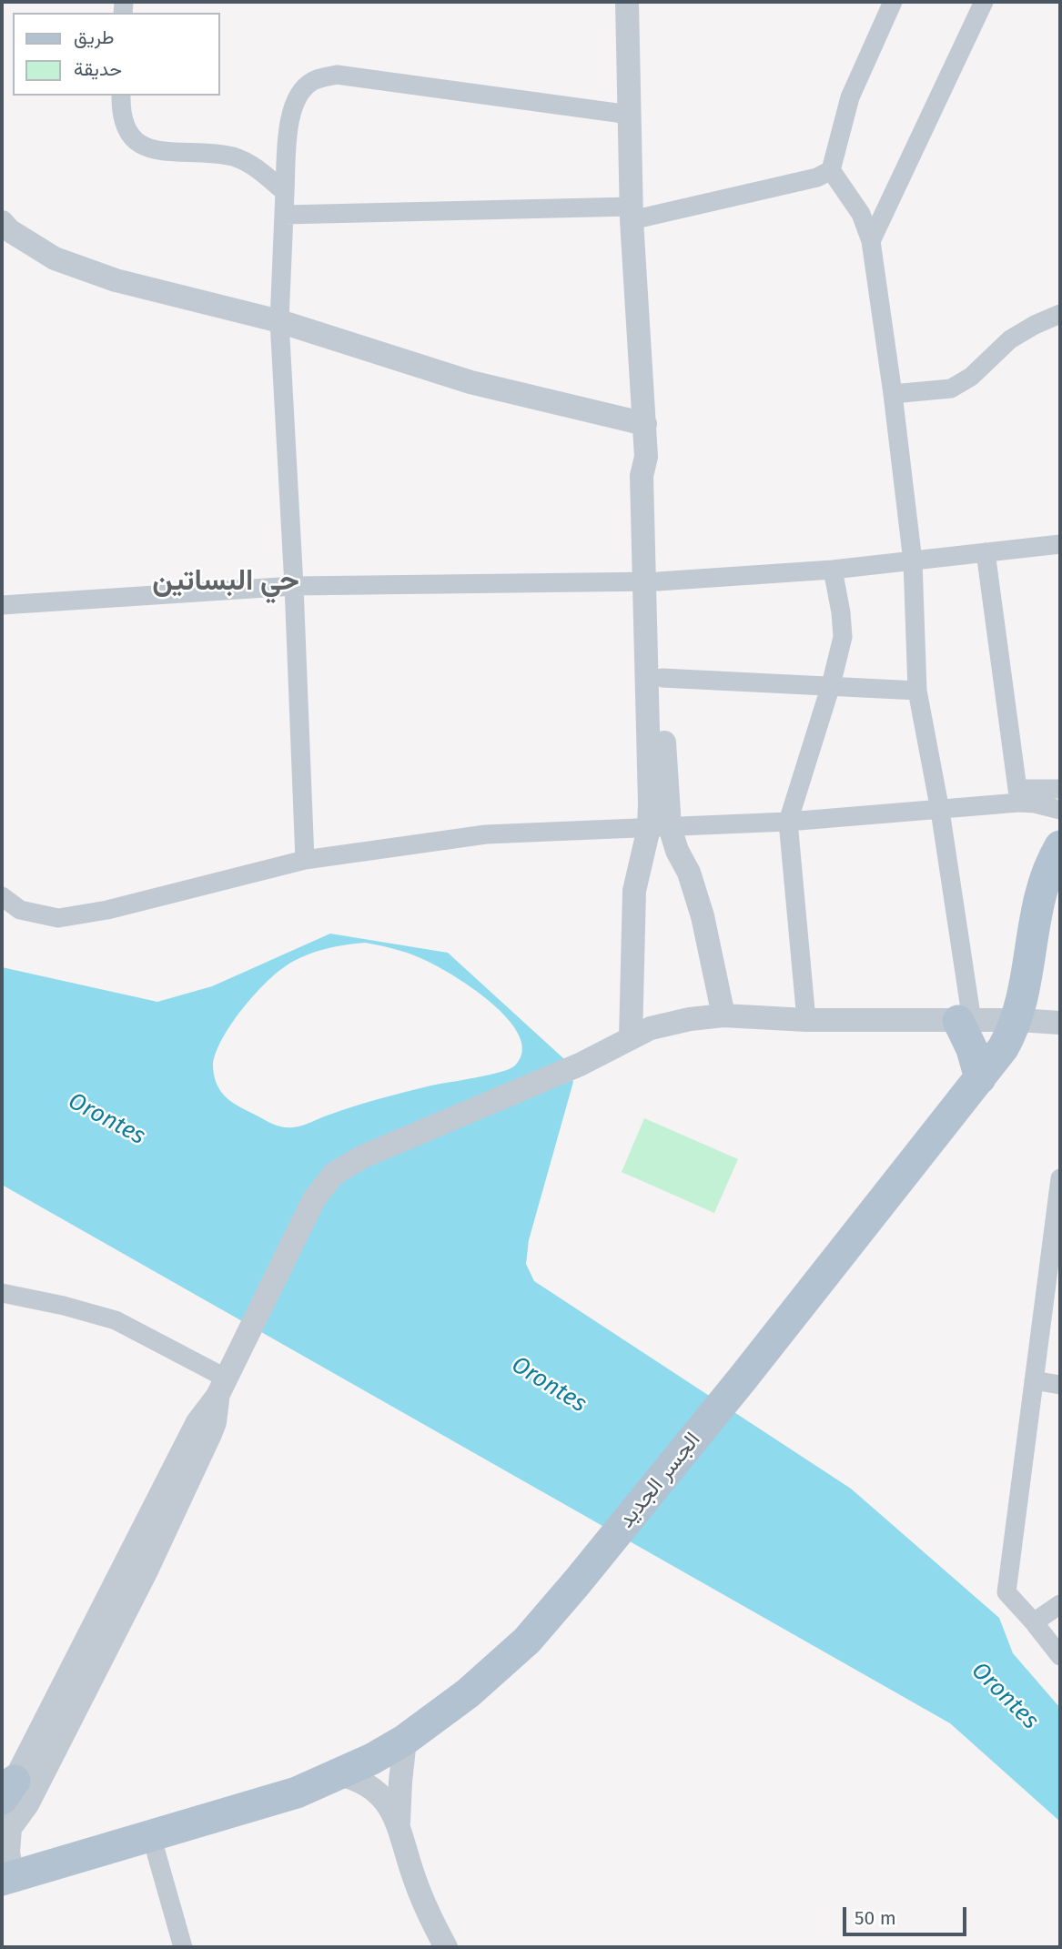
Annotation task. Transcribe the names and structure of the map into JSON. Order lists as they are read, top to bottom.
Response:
{
  "streets": {
    "main road": ["الجسر الجديد"]
  },
  "districts": ["حي البساتين"],
  "water": ["Orontes"],
  "legend": ["طريق", "حديقة"],
  "scale_bar": "50 m"
}
